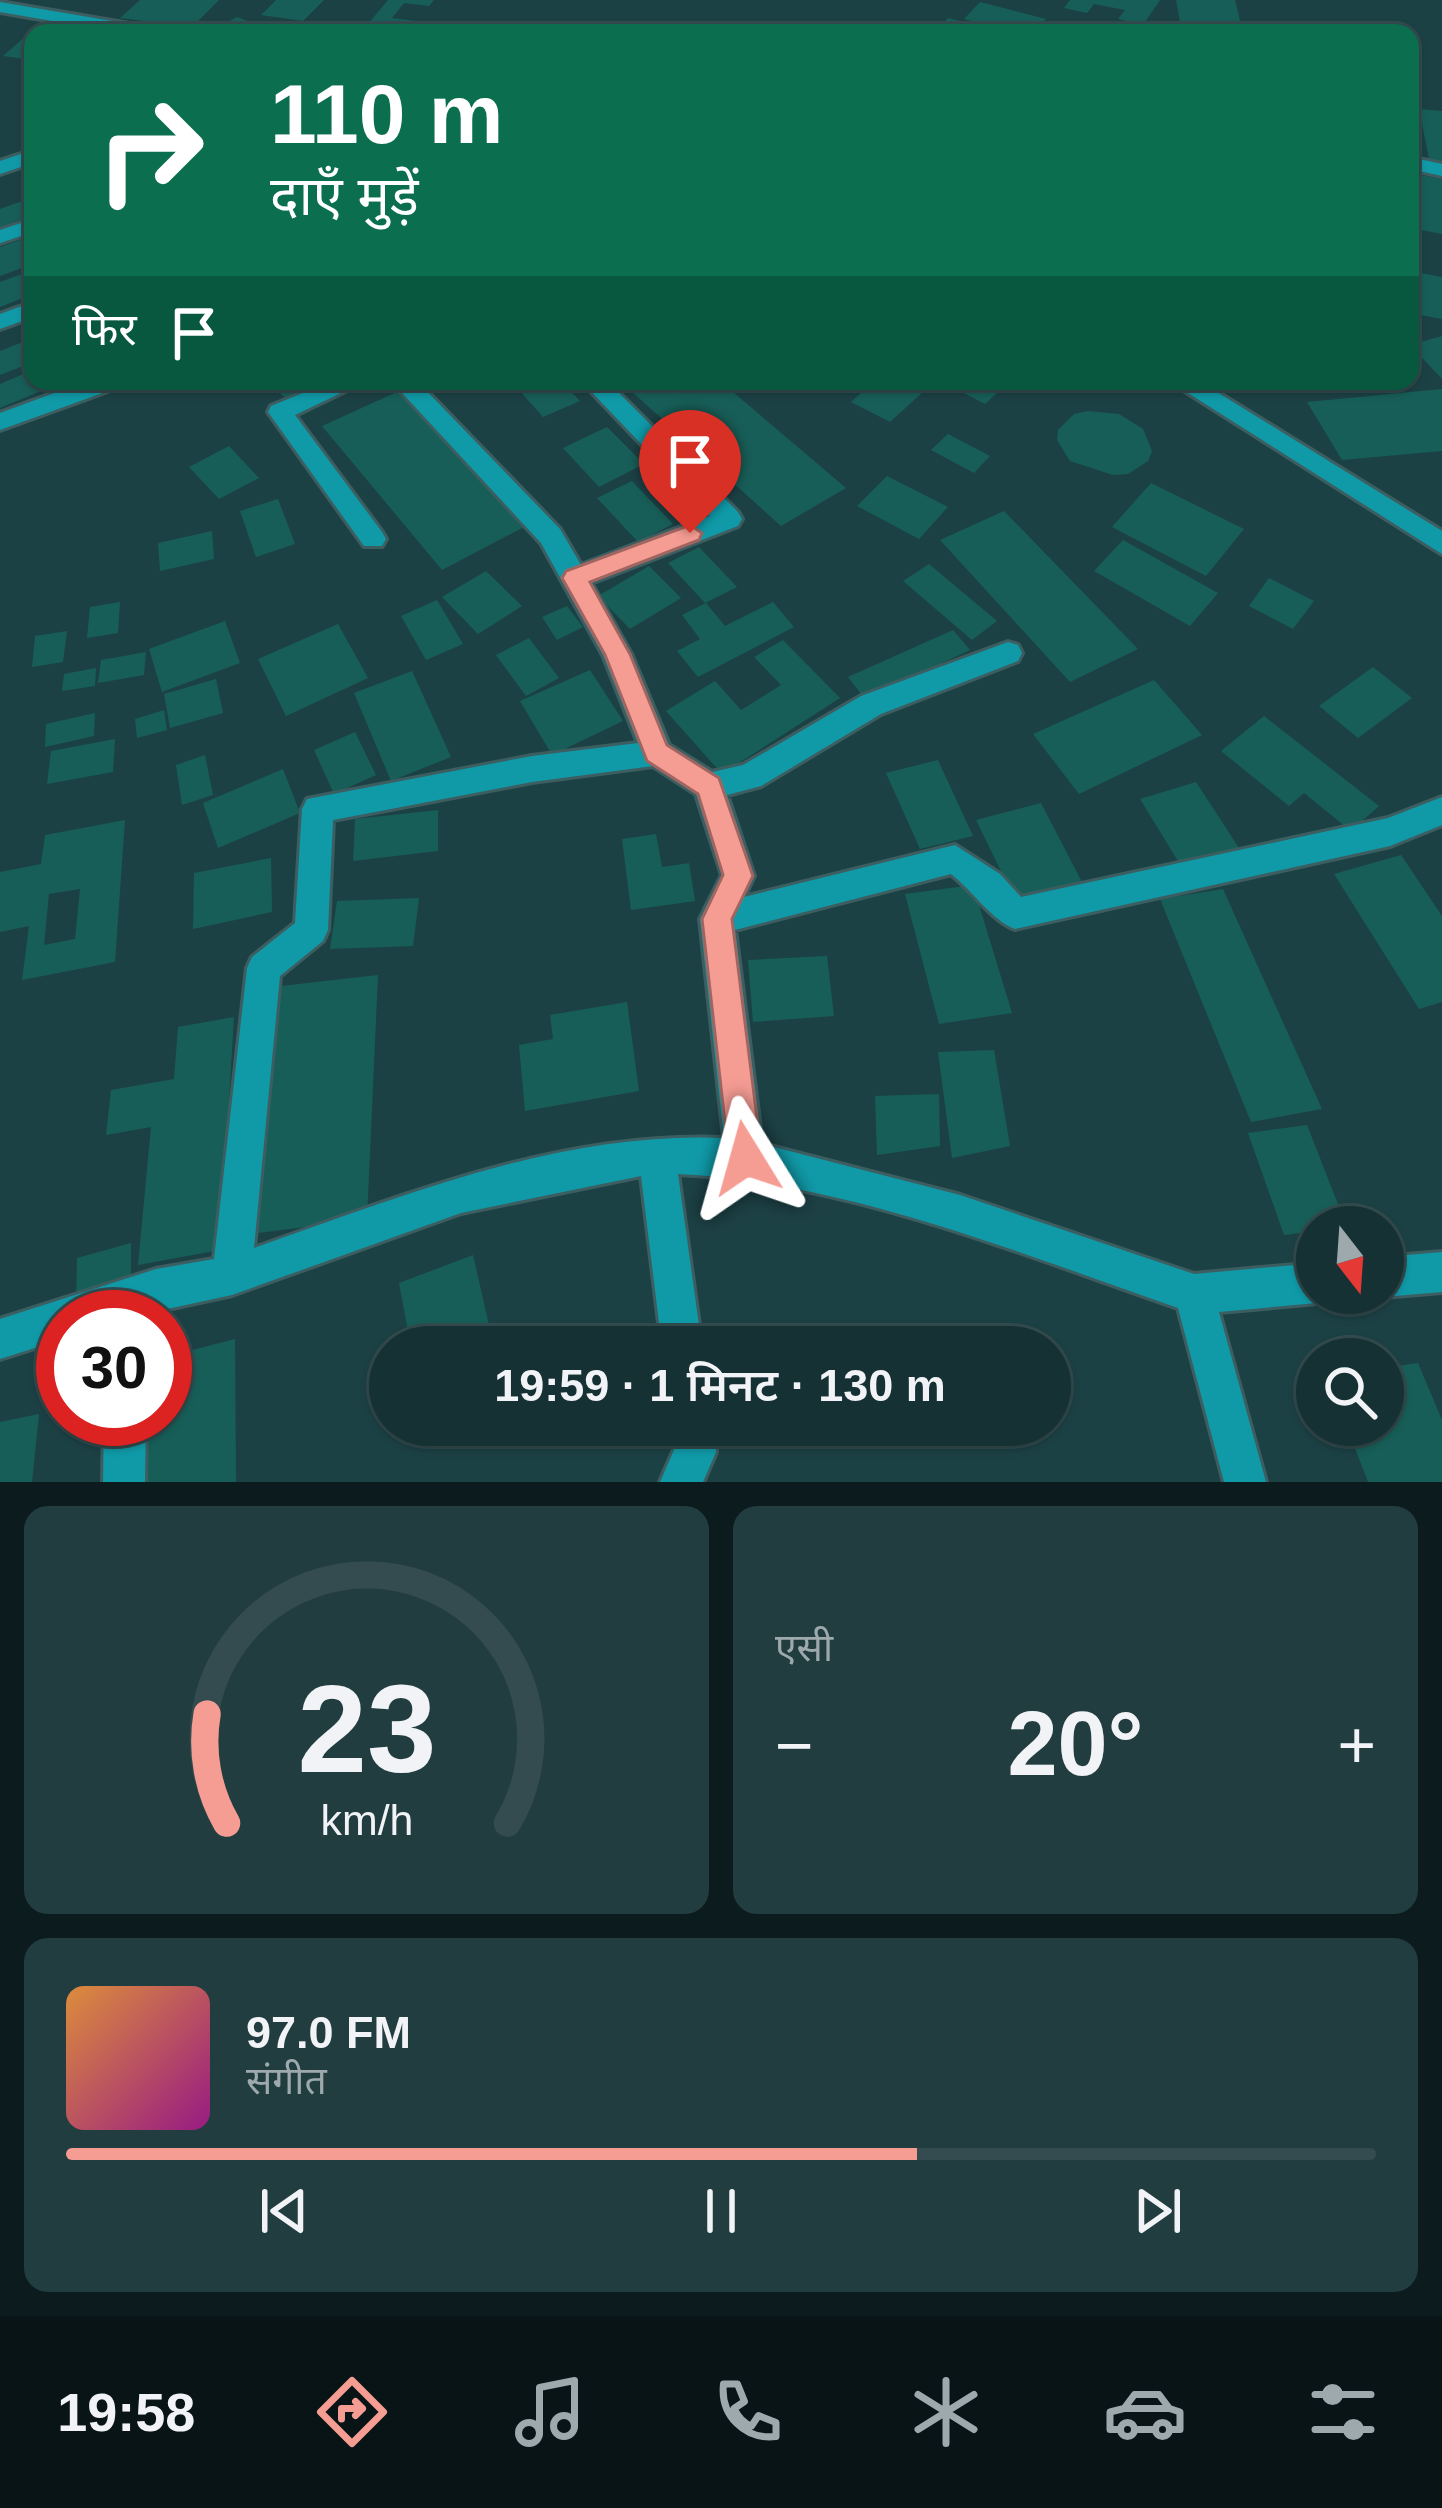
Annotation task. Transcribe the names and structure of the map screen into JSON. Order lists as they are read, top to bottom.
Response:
{
  "north": "bottom",
  "page": {
    "turn": ["110 m", "दाएँ मुड़ें"],
    "then": "फिर",
    "limit": "30",
    "trip": "19:59 · 1 मिनट · 130 m",
    "tile": "एसी",
    "heat": ["−", "20°", "+"],
    "song": ["97.0 FM", "संगीत"],
    "tabs": "19:58",
    "gauge": ["23", "km/h"]
  }
}
